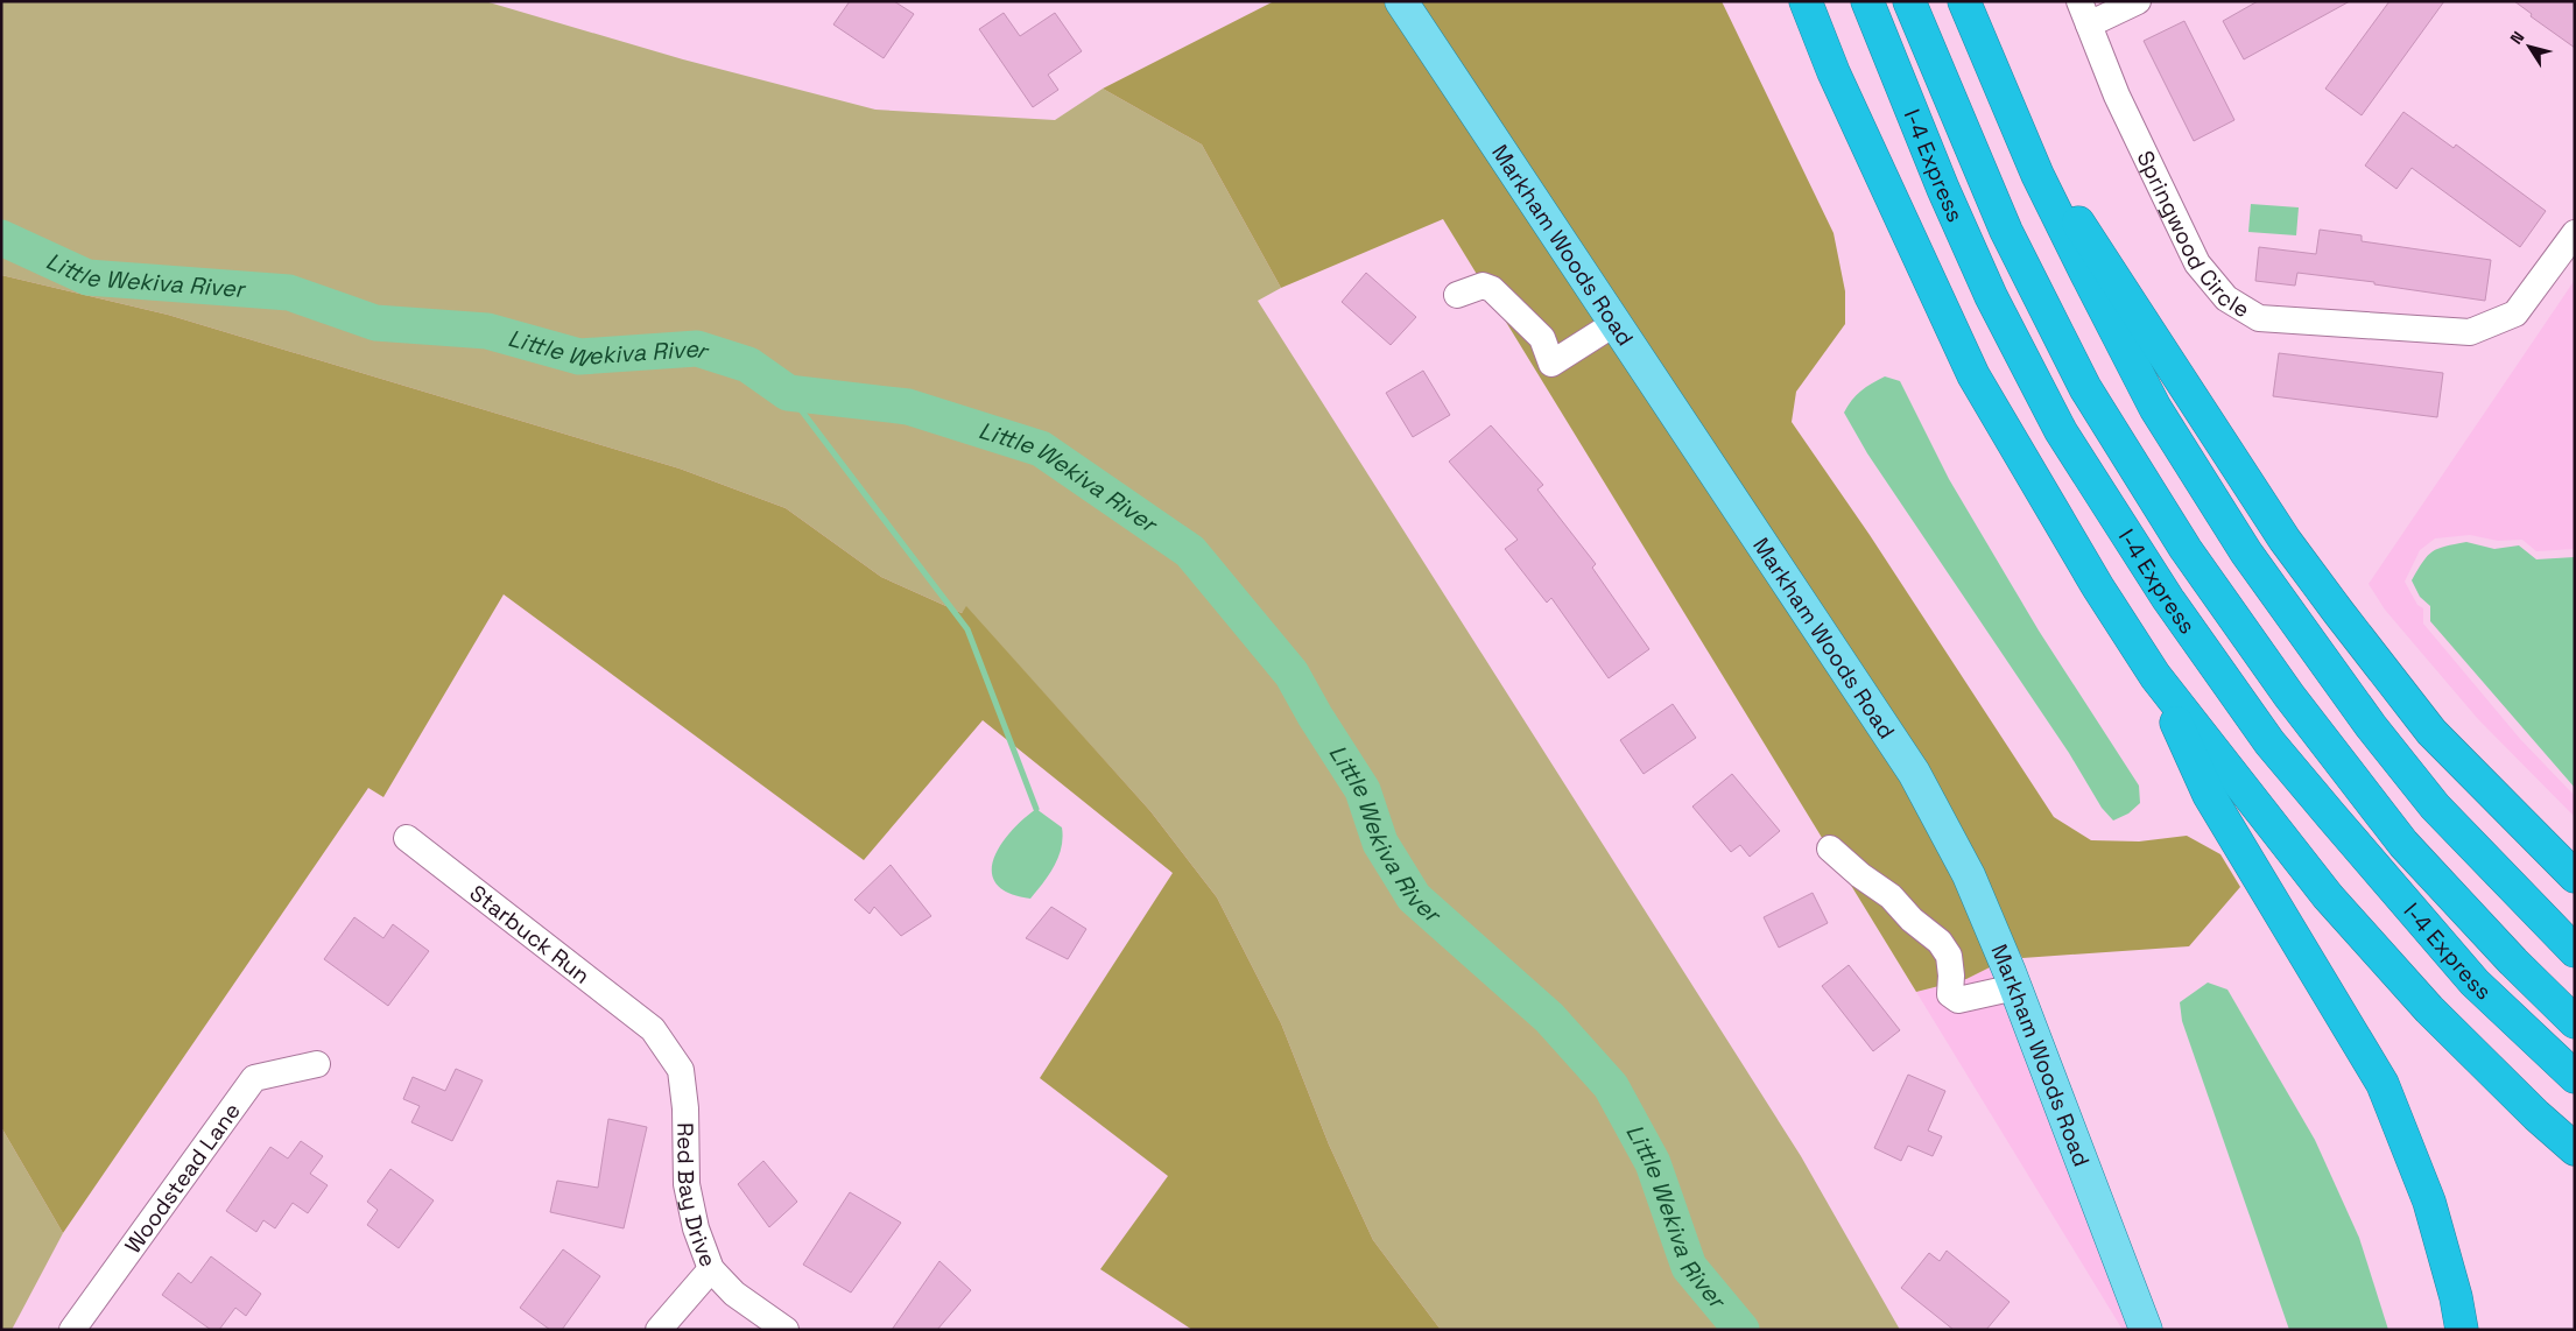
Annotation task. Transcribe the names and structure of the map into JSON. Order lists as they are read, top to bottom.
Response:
{
  "streets": {
    "highway": ["I-4 Express"],
    "main road": ["Markham Woods Road"],
    "street": [
      "Springwood Circle",
      "Starbuck Run",
      "Woodstead Lane",
      "Red Bay Drive"
    ]
  },
  "crossings": [
    ["Starbuck Run", "Red Bay Drive"]
  ],
  "water": ["Little Wekiva River"],
  "north": "top left"
}
